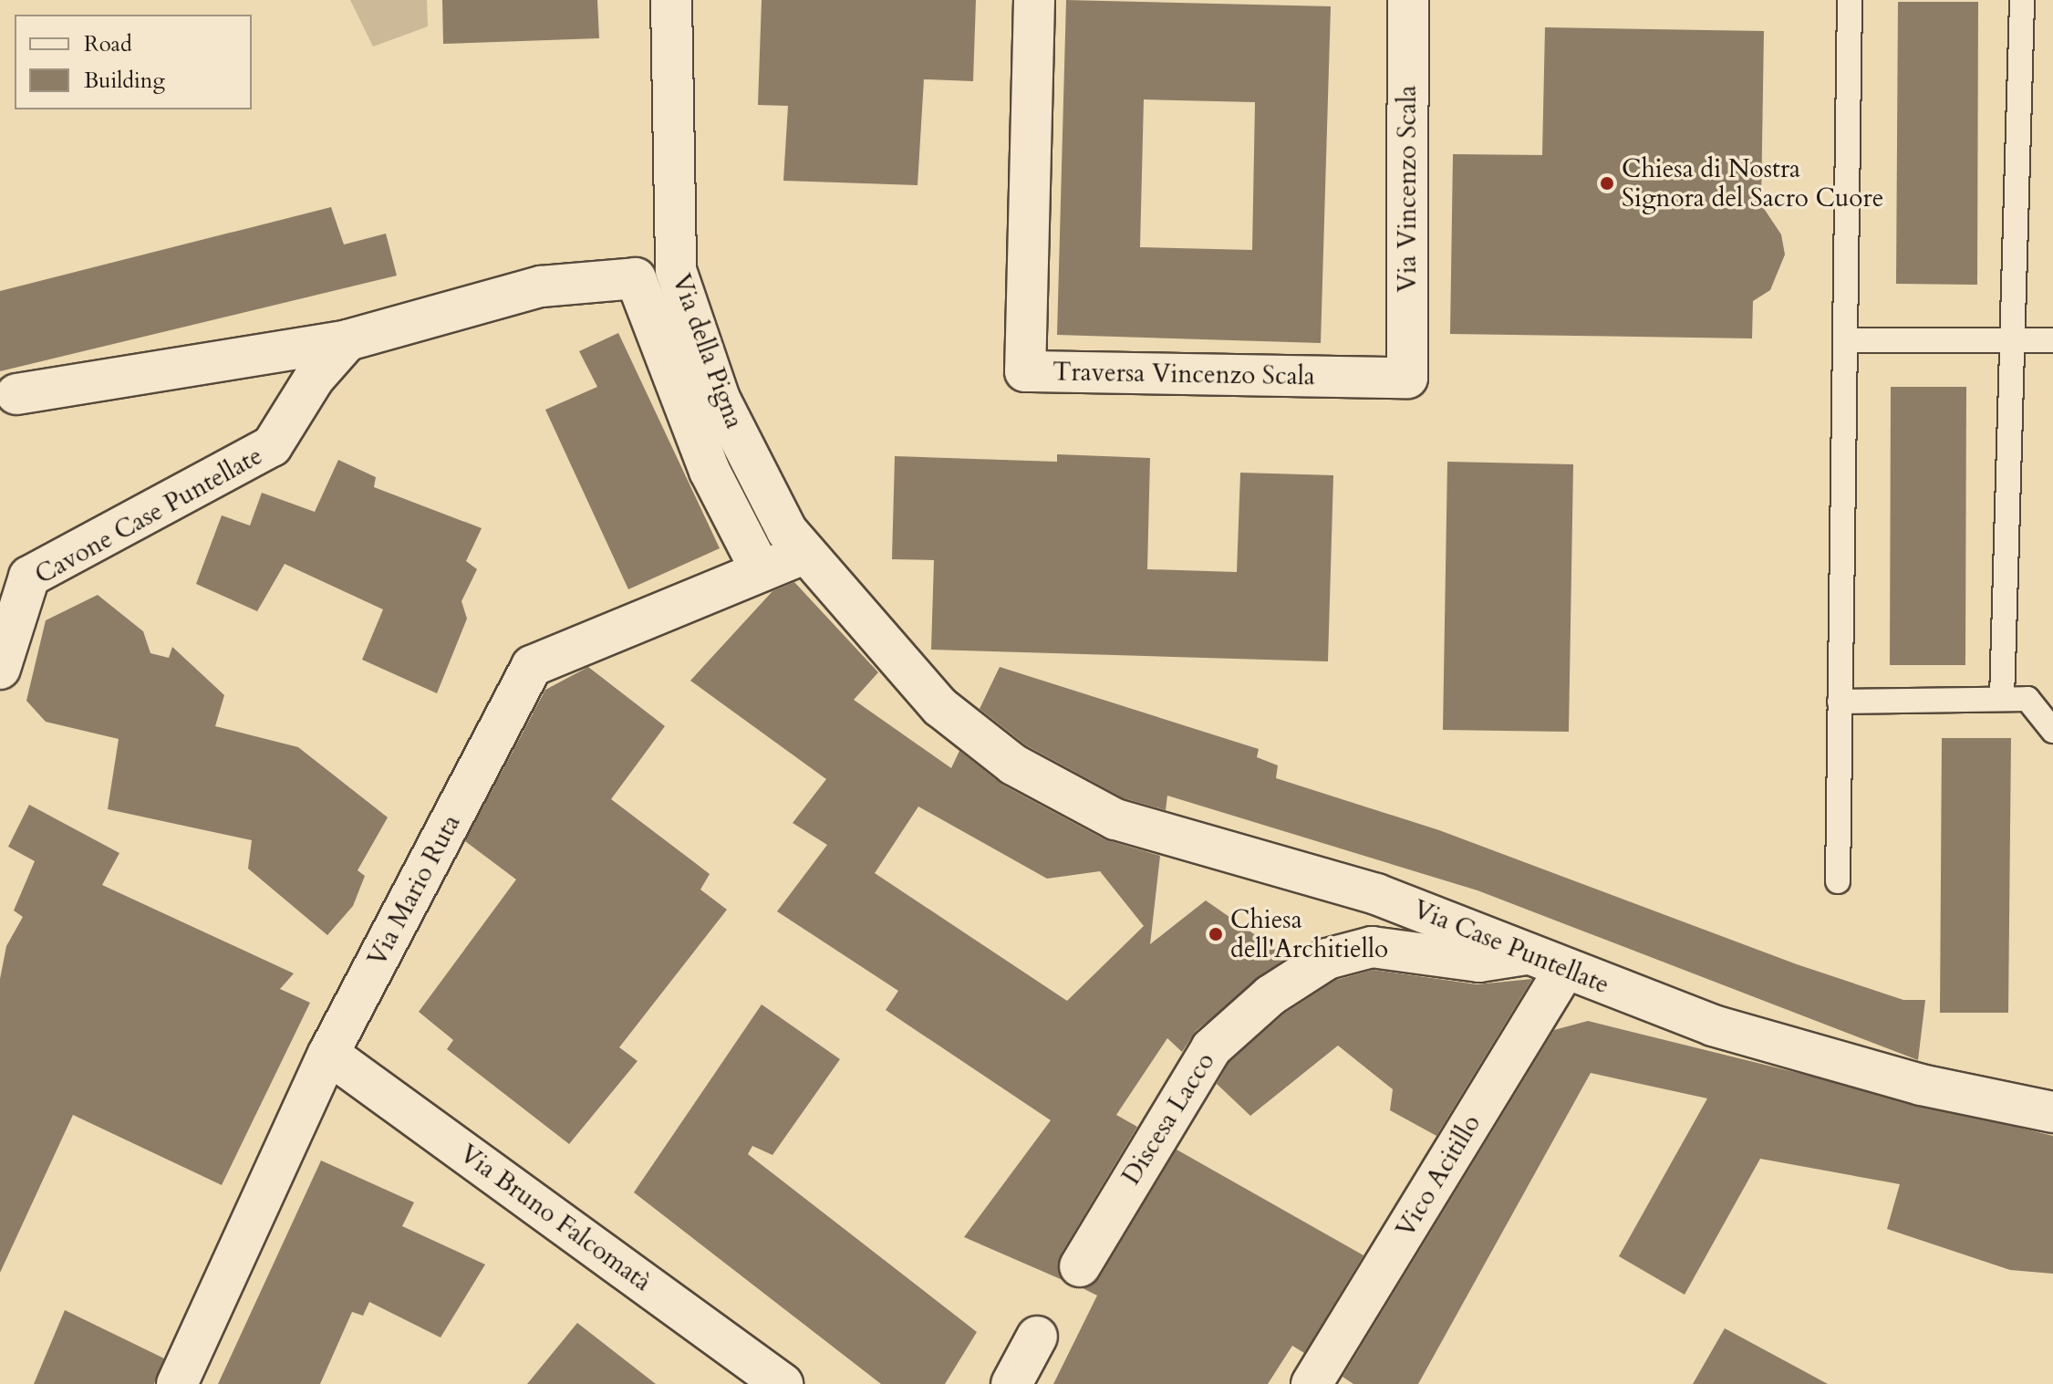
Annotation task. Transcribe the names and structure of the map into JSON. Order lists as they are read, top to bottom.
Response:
{
  "streets": {
    "street": [
      "Via Vincenzo Scala",
      "Via della Pigna",
      "Traversa Vincenzo Scala",
      "Cavone Case Puntellate",
      "Via Mario Ruta",
      "Via Case Puntellate",
      "Discesa Lacco",
      "Vico Acitillo",
      "Via Bruno Falcomatà"
    ]
  },
  "crossings": [
    ["Via Vincenzo Scala", "Traversa Vincenzo Scala"],
    ["Via della Pigna", "Via Mario Ruta"],
    ["Via della Pigna", "Via Case Puntellate"],
    ["Via Mario Ruta", "Via Case Puntellate"],
    ["Via Mario Ruta", "Via Bruno Falcomatà"],
    ["Via Case Puntellate", "Discesa Lacco"],
    ["Via Case Puntellate", "Vico Acitillo"]
  ],
  "places": ["Chiesa di Nostra Signora del Sacro Cuore", "Chiesa dell'Architiello"],
  "legend": ["Road", "Building"]
}
